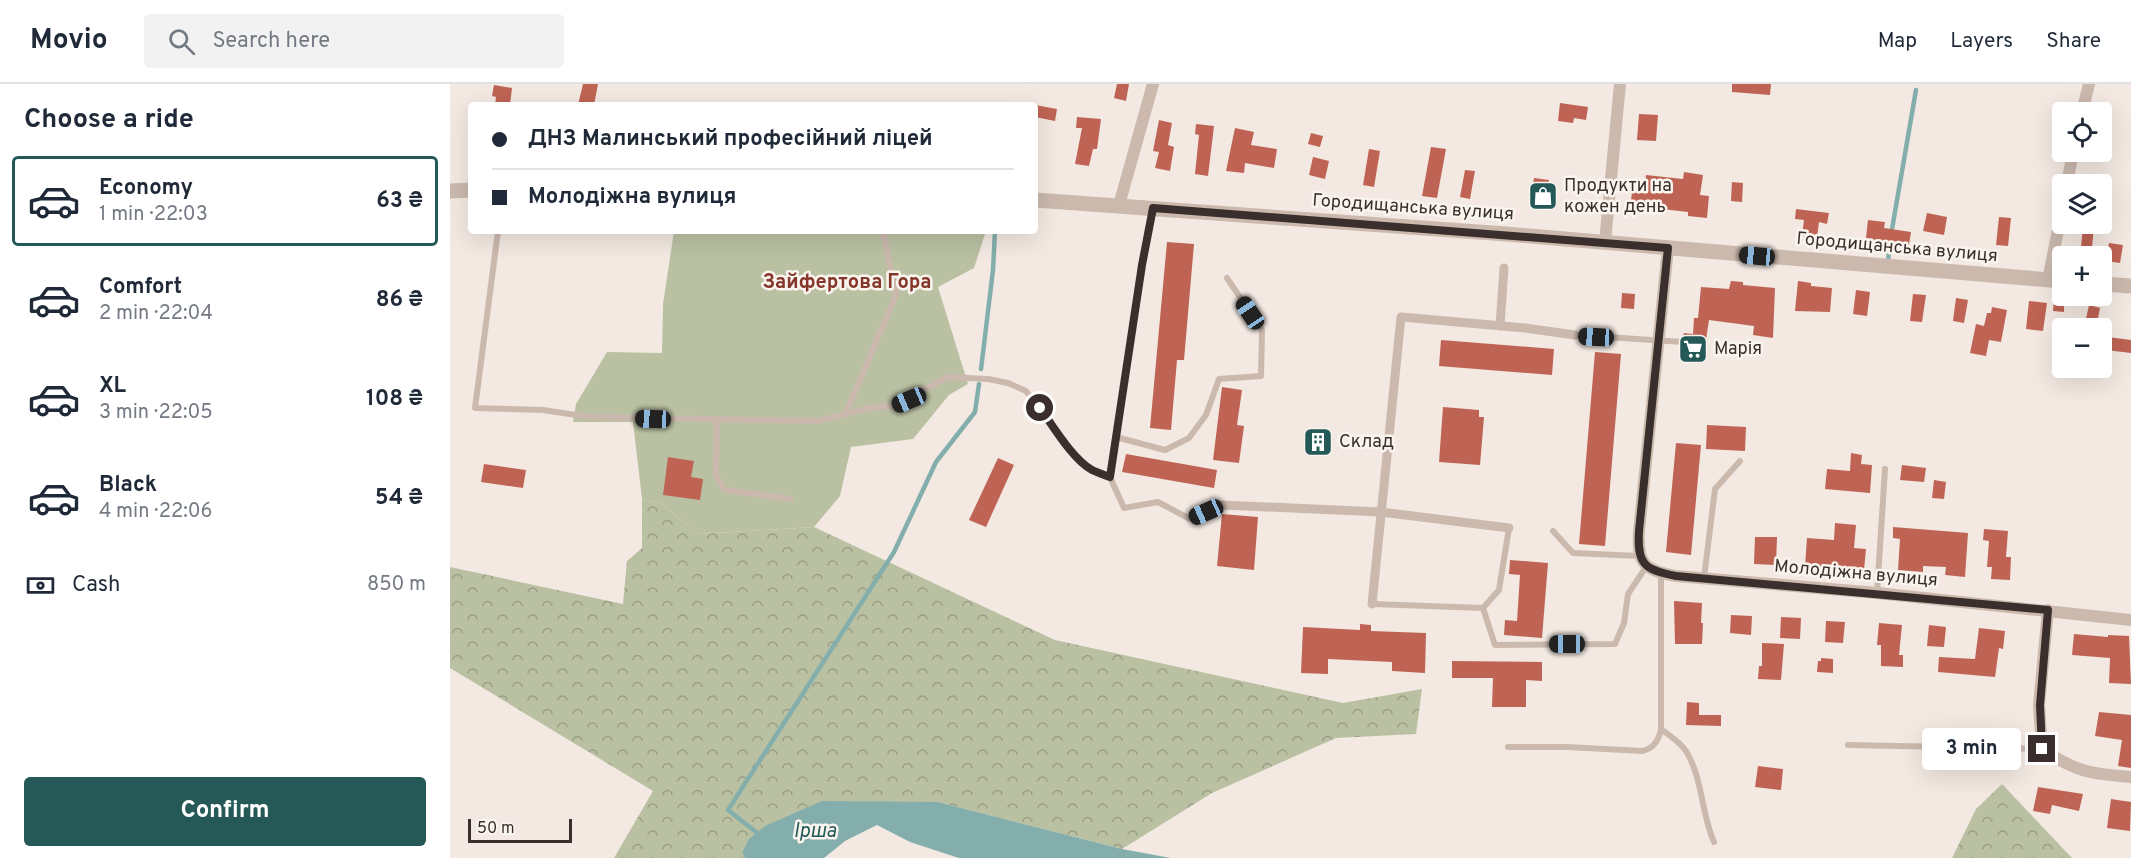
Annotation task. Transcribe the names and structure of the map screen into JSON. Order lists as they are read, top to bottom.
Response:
{
  "streets": {
    "street": ["Городищанська вулиця", "Молодіжна вулиця"]
  },
  "districts": ["Зайфертова Гора"],
  "water": ["Ірша"],
  "places": {
    "shop": ["Продукти на кожен день"],
    "supermarket": ["Марія"],
    "building": ["Склад"]
  },
  "scale_bar": "50 m",
  "page": {
    "header": "Movio",
    "search": "Search here",
    "nav": ["Map", "Layers", "Share"],
    "heading": "Choose a ride",
    "map_buttons": ["+", "−"],
    "banner": ["ДНЗ Малинський професійний ліцей", "Молодіжна вулиця"],
    "list": [
      {
        "name": "Economy",
        "note": "1 min · 22:03",
        "value": "63 ₴"
      },
      {
        "name": "Comfort",
        "note": "2 min · 22:04",
        "value": "86 ₴"
      },
      {
        "name": "XL",
        "note": "3 min · 22:05",
        "value": "108 ₴"
      },
      {
        "name": "Black",
        "note": "4 min · 22:06",
        "value": "54 ₴"
      }
    ],
    "pay": ["Cash", "850 m"],
    "bubble": "3 min",
    "buttons": "Confirm",
    "scale": "50 m"
  }
}
